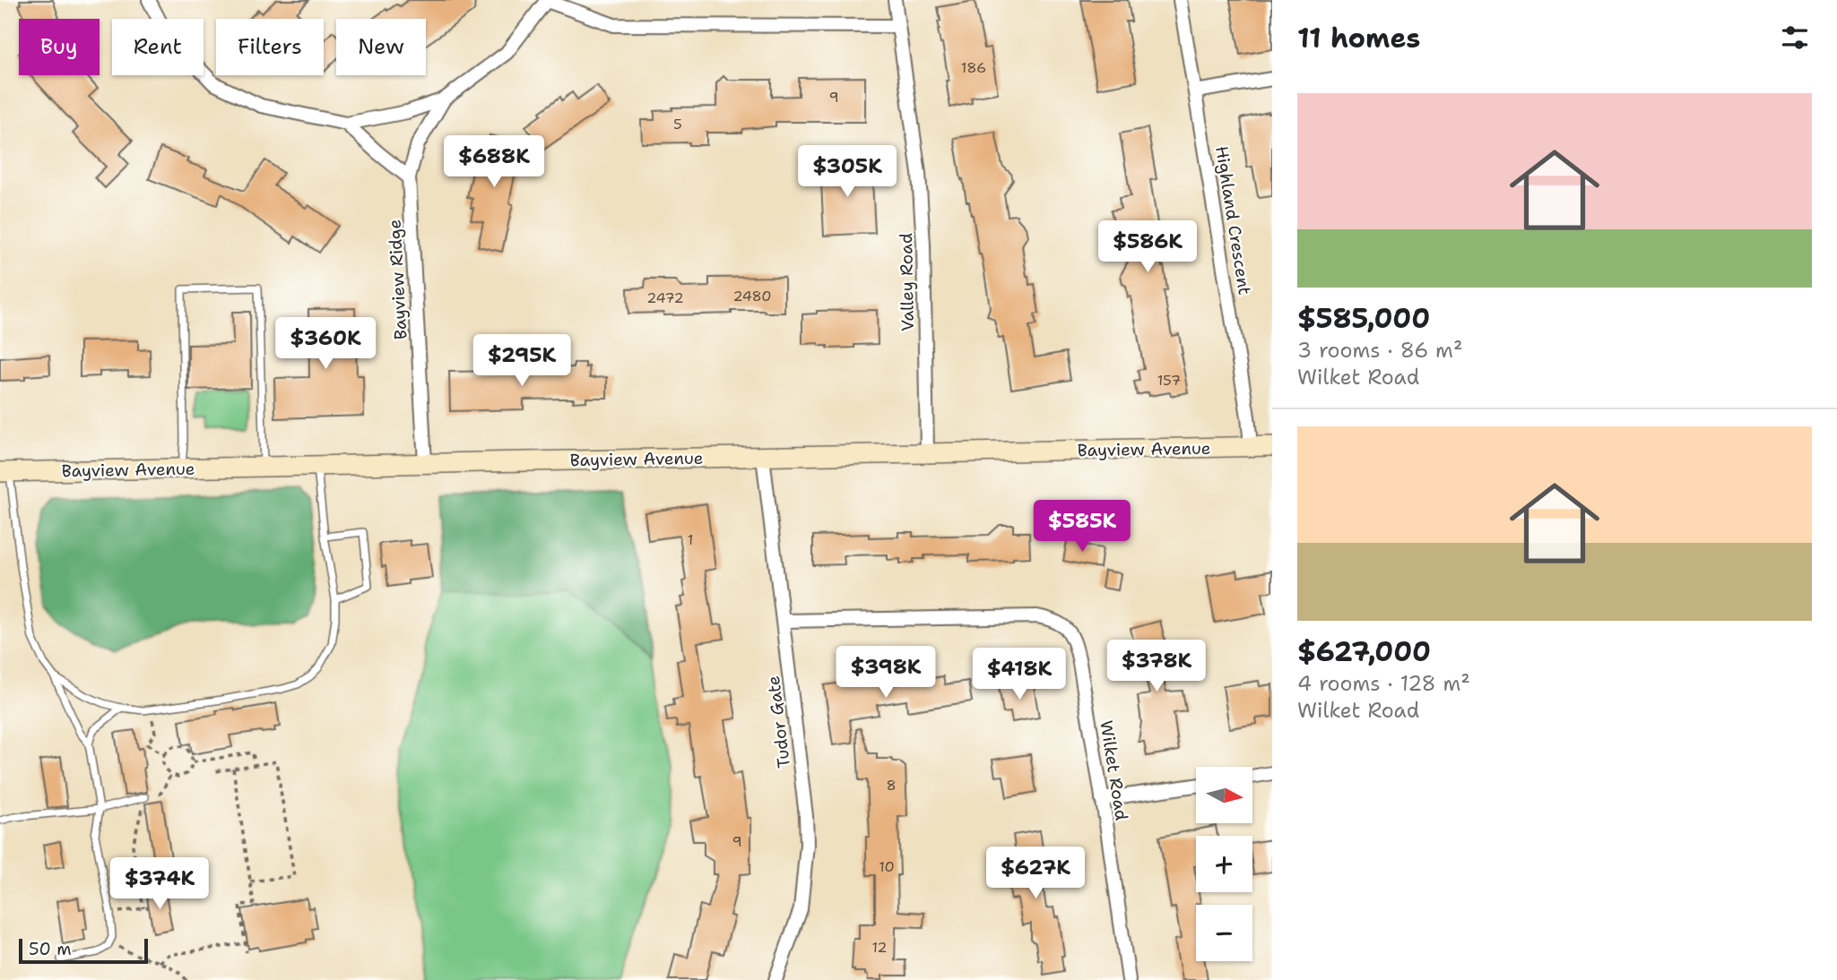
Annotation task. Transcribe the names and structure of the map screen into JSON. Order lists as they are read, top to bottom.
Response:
{
  "streets": {
    "main road": ["Bayview Avenue"],
    "street": [
      "Highland Crescent",
      "Bayview Ridge",
      "Valley Road",
      "Tudor Gate",
      "Wilket Road"
    ]
  },
  "crossings": [
    ["Highland Crescent", "Bayview Avenue"],
    ["Bayview Ridge", "Bayview Avenue"],
    ["Valley Road", "Bayview Avenue"],
    ["Bayview Avenue", "Tudor Gate"],
    ["Tudor Gate", "Wilket Road"]
  ],
  "house_numbers": [
    "186",
    "9",
    "5",
    "2480",
    "2472",
    "157",
    "1",
    "8",
    "9",
    "10",
    "12"
  ],
  "scale_bar": "50 m",
  "north": "right",
  "page": {
    "heading": "11 homes",
    "chip": [
      "Buy",
      "Rent",
      "Filters",
      "New"
    ],
    "list": [
      {
        "name": "$585,000",
        "note": "3 rooms · 86 m² · Wilket Road"
      },
      {
        "name": "$627,000",
        "note": "4 rooms · 128 m² · Wilket Road"
      }
    ],
    "price": [
      "$688K",
      "$305K",
      "$586K",
      "$360K",
      "$295K",
      "$585K",
      "$378K",
      "$398K",
      "$418K",
      "$627K",
      "$374K"
    ],
    "map_buttons": ["+", "−"],
    "scale": "50 m"
  }
}
